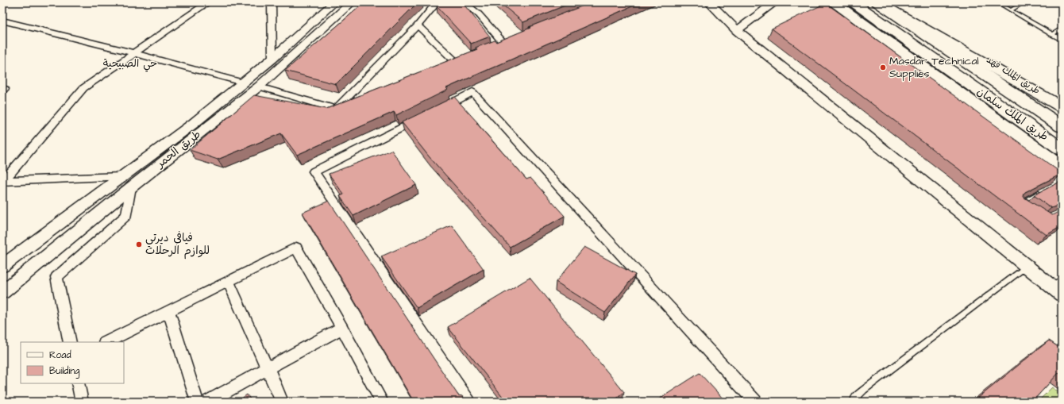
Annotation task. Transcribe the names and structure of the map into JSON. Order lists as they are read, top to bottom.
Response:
{
  "streets": {
    "highway": ["طريق الملك سلمان"],
    "main road": ["طريق الملك فهد"],
    "street": ["طريق الحمر"]
  },
  "districts": ["حي الصبيحية"],
  "places": ["Masdar Technical Supplies", "فيافي ديرتي للوازم الرحلات"],
  "legend": ["Road", "Building"]
}
